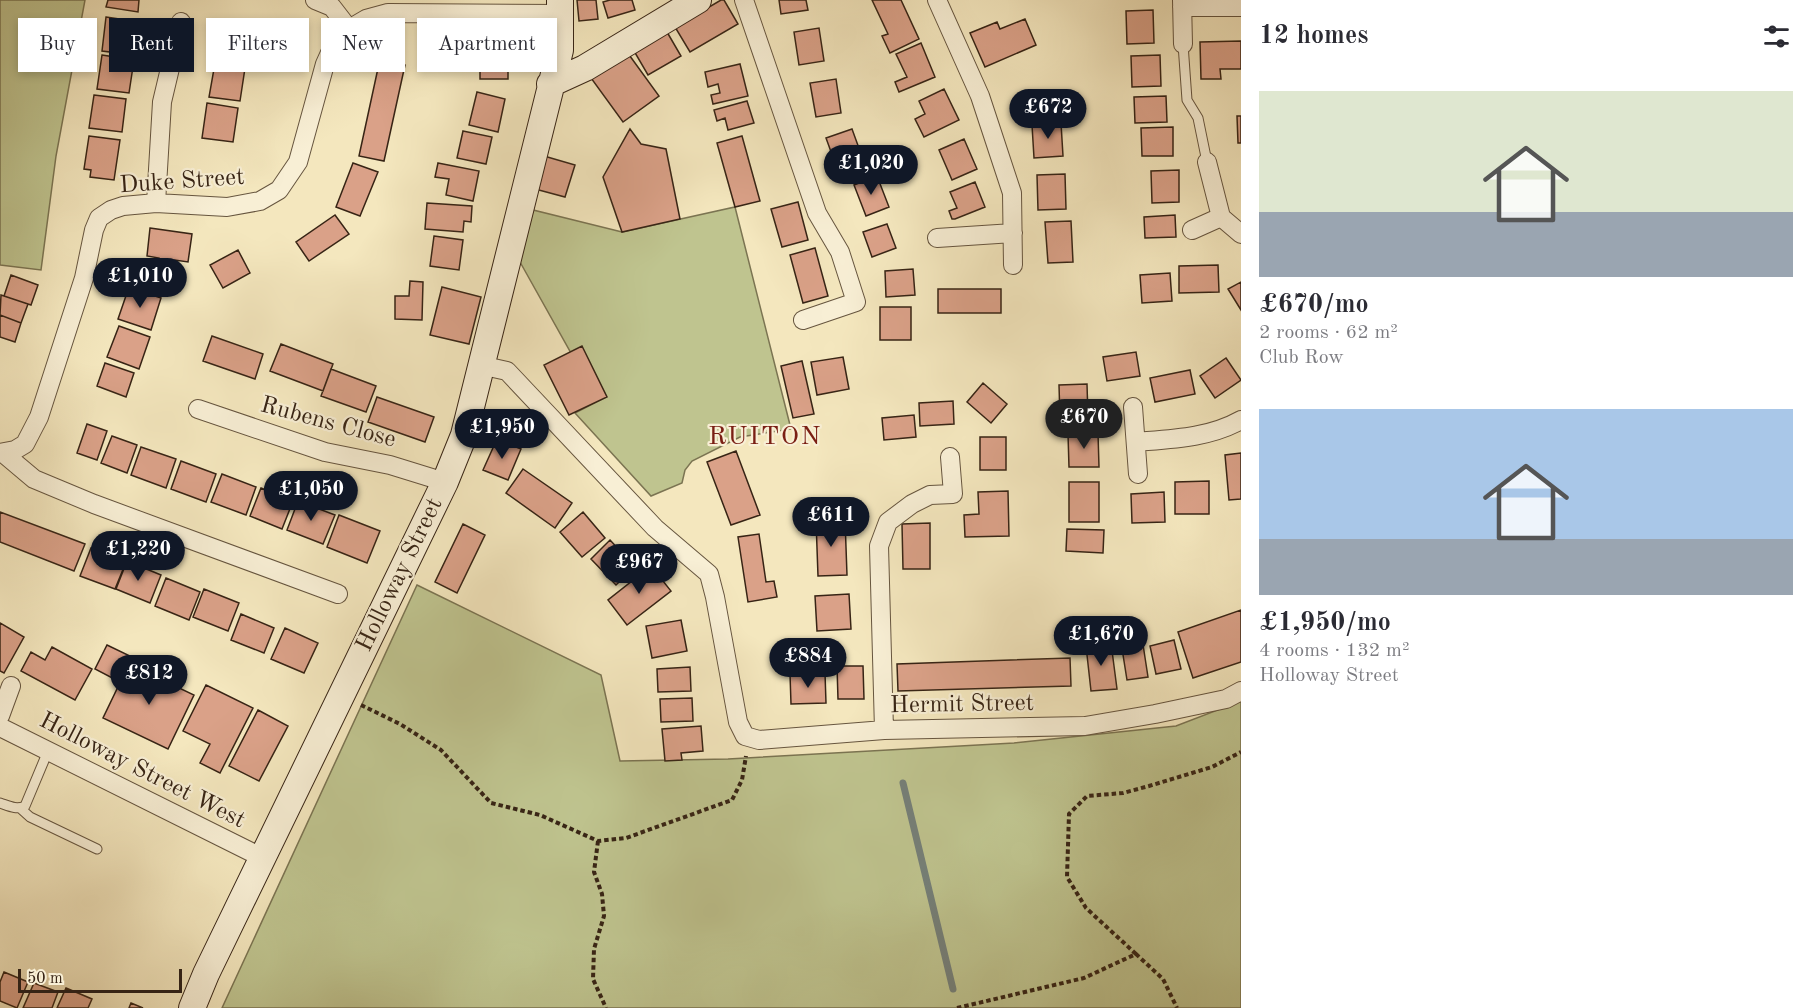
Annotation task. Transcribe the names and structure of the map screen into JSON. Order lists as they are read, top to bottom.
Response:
{
  "streets": {
    "street": [
      "Duke Street",
      "Rubens Close",
      "Holloway Street",
      "Hermit Street",
      "Holloway Street West"
    ]
  },
  "crossings": [
    ["Duke Street", "Holloway Street"],
    ["Rubens Close", "Holloway Street"],
    ["Holloway Street", "Holloway Street West"]
  ],
  "districts": ["RUITON"],
  "scale_bar": "50 m",
  "page": {
    "heading": "12 homes",
    "chip": [
      "Buy",
      "Rent",
      "Filters",
      "New",
      "Apartment"
    ],
    "list": [
      {
        "name": "£670/mo",
        "note": "2 rooms · 62 m² · Club Row"
      },
      {
        "name": "£1,950/mo",
        "note": "4 rooms · 132 m² · Holloway Street"
      }
    ],
    "price": [
      "£672",
      "£1,020",
      "£1,010",
      "£670",
      "£1,950",
      "£1,050",
      "£611",
      "£1,220",
      "£967",
      "£1,670",
      "£884",
      "£812"
    ],
    "scale": "50 m"
  }
}
